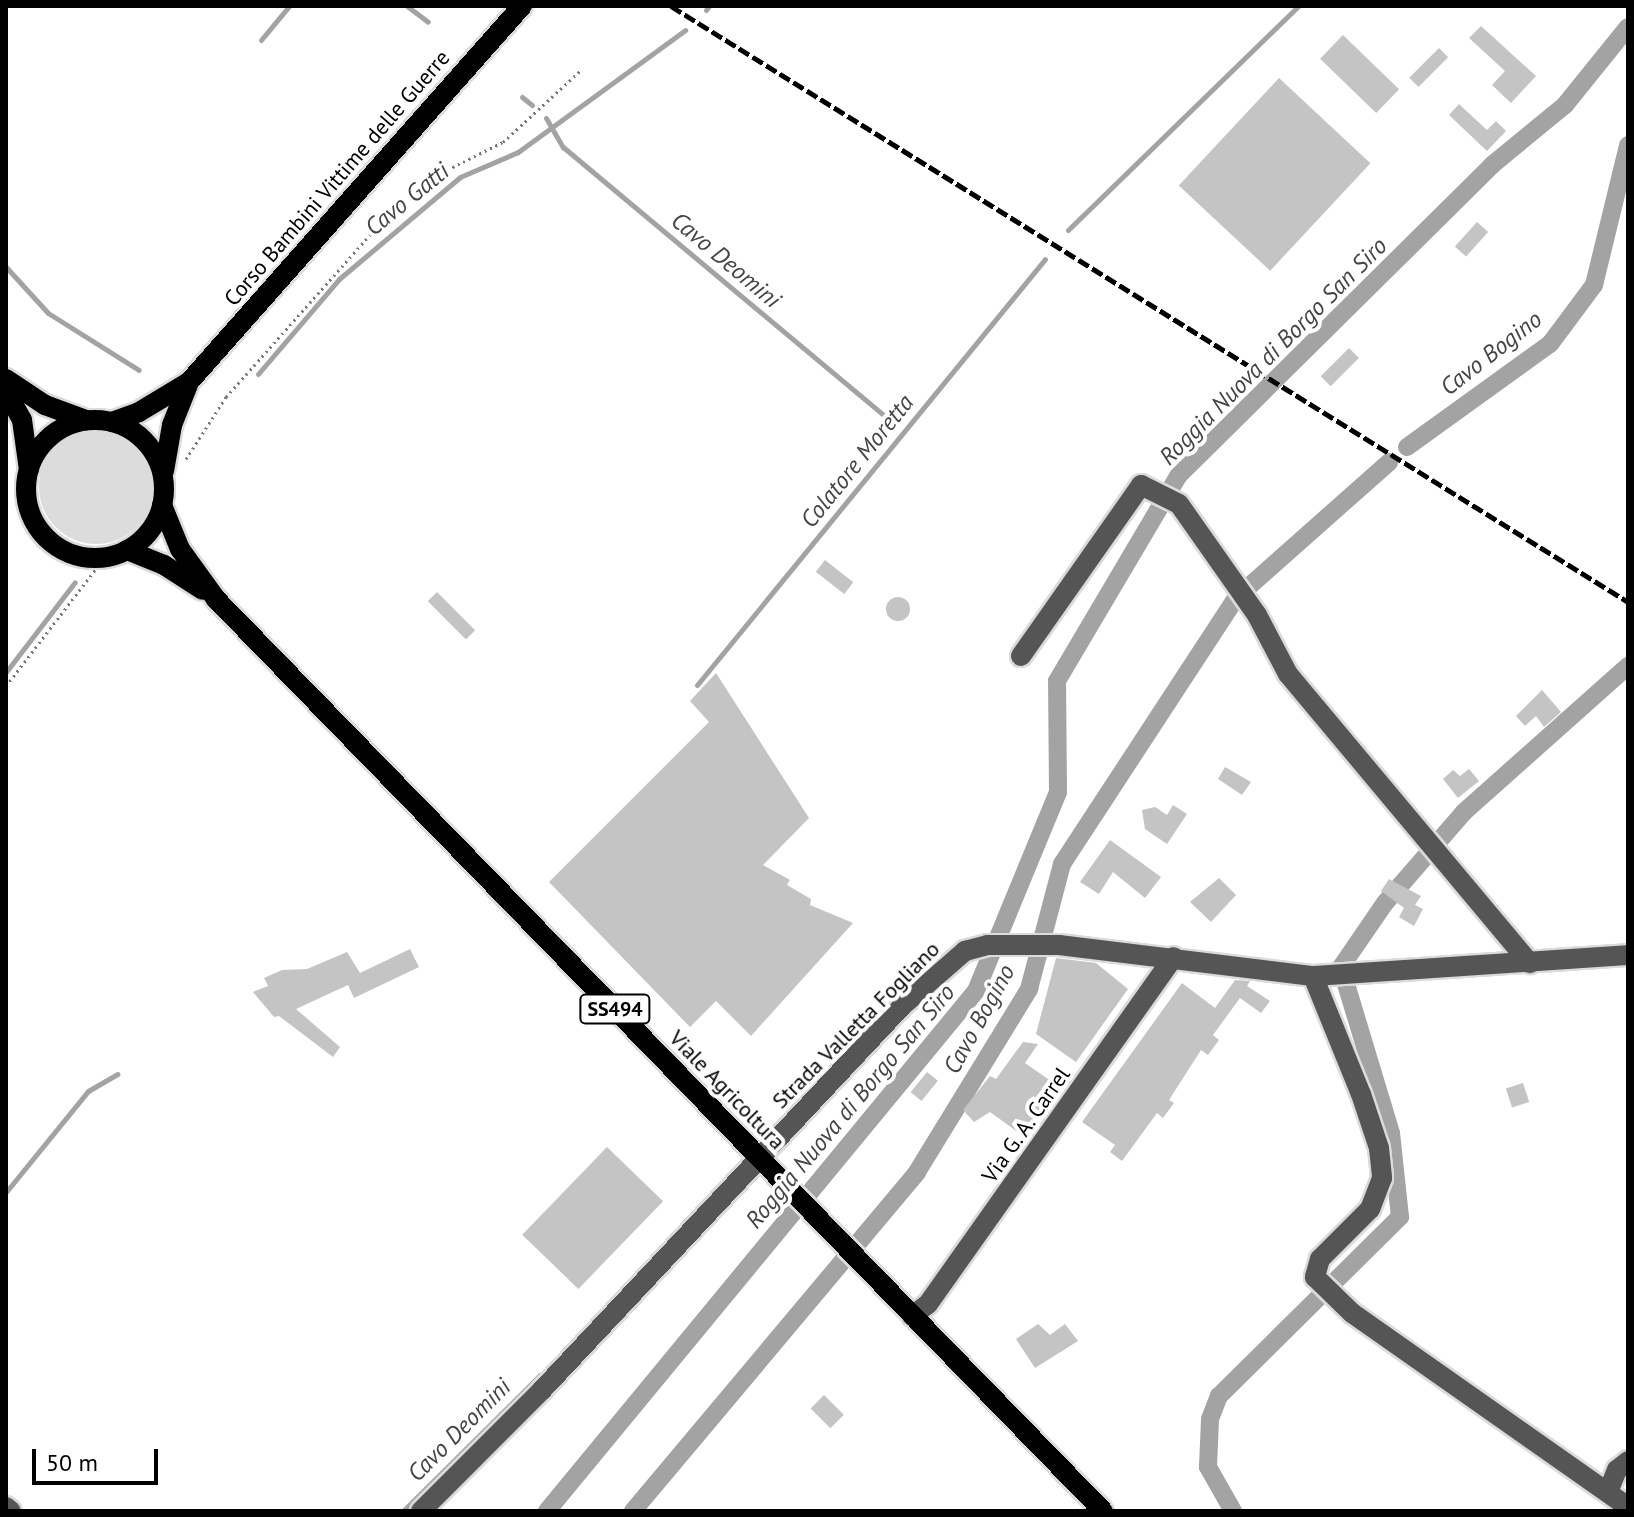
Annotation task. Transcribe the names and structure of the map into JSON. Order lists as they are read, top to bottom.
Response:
{
  "streets": {
    "main road": ["Corso Bambini Vittime delle Guerre", "SS494", "Viale Agricoltura"],
    "street": ["Strada Valletta Fogliano", "Via G. A. Carrel"]
  },
  "crossings": [
    ["Corso Bambini Vittime delle Guerre", "Viale Agricoltura"],
    ["Strada Valletta Fogliano", "Viale Agricoltura"],
    ["Strada Valletta Fogliano", "Via G. A. Carrel"],
    ["Viale Agricoltura", "Via G. A. Carrel"]
  ],
  "water": [
    "Cavo Gatti",
    "Cavo Deomini",
    "Roggia Nuova di Borgo San Siro",
    "Cavo Bogino",
    "Colatore Moretta"
  ],
  "scale_bar": "50 m"
}
